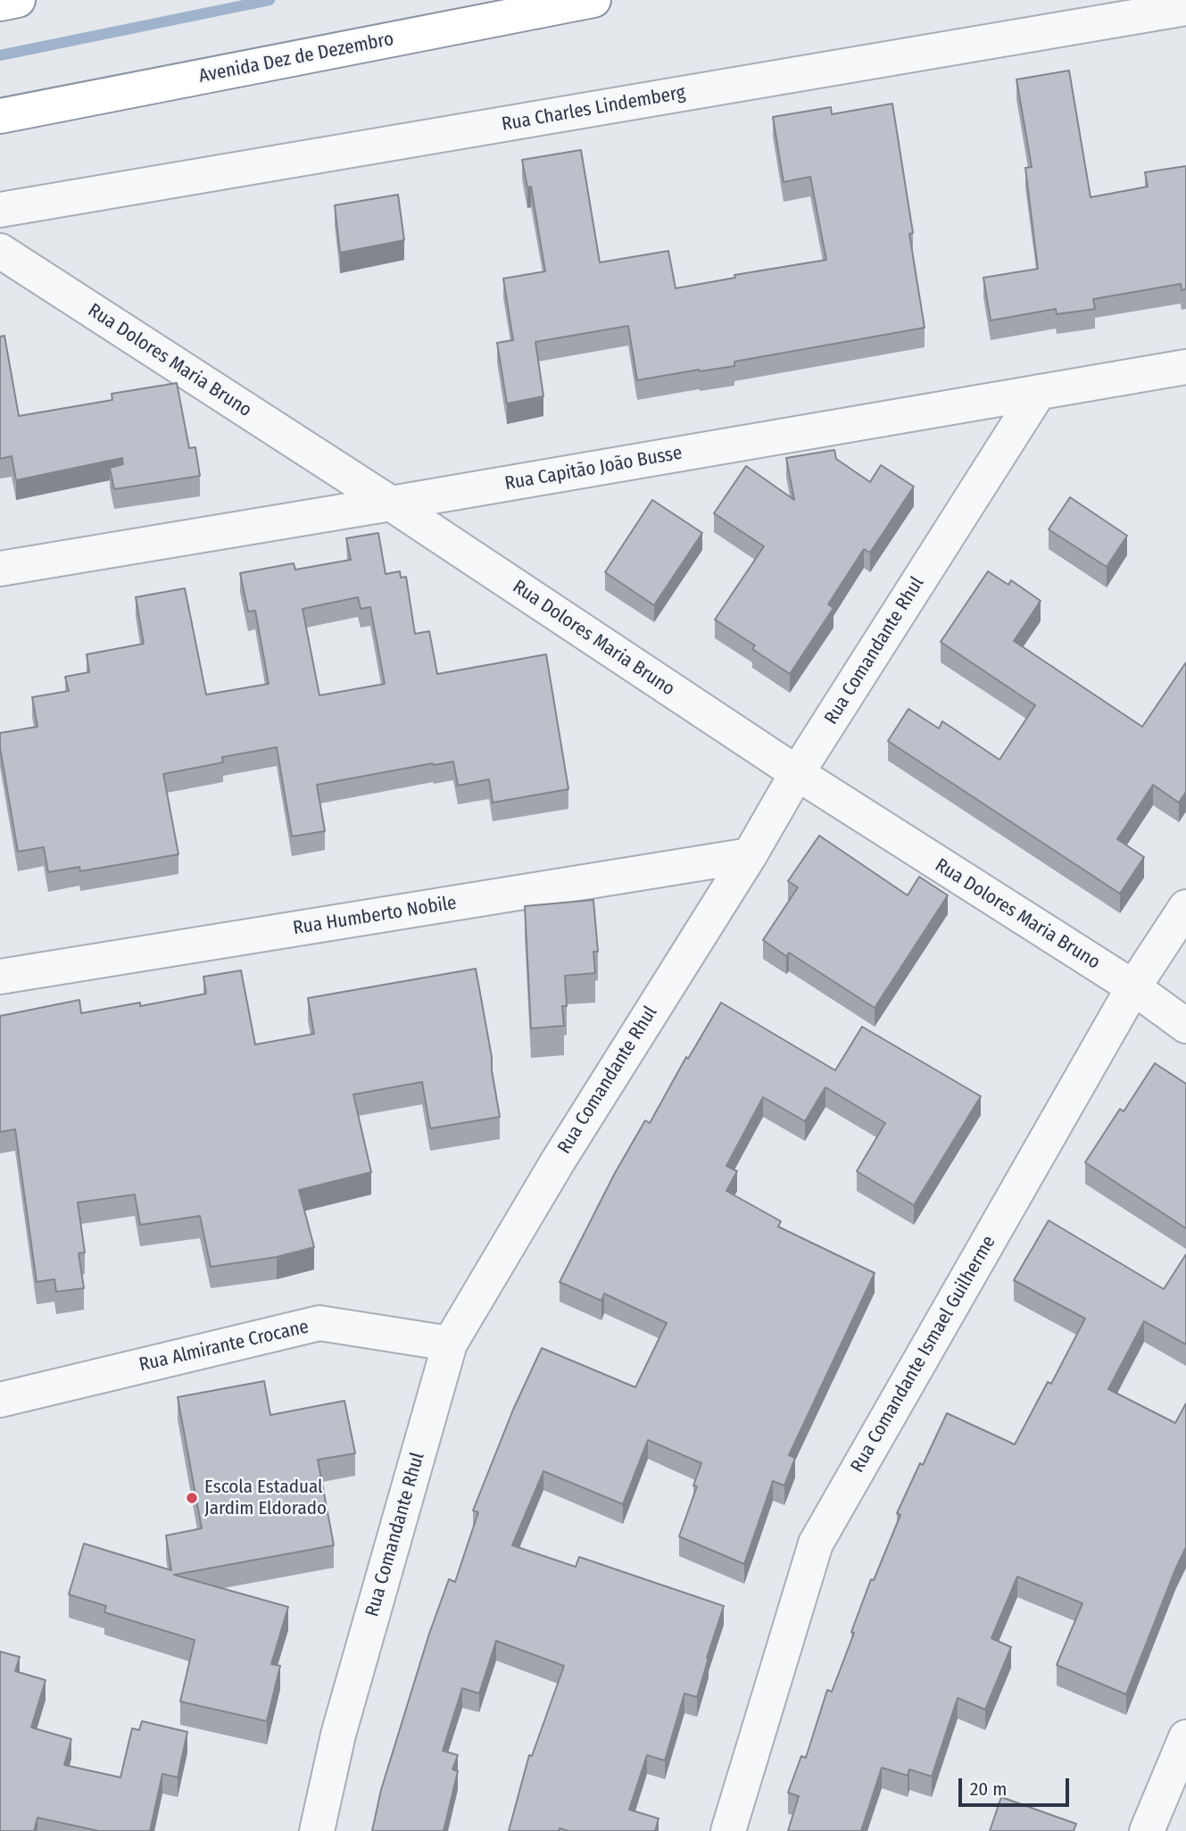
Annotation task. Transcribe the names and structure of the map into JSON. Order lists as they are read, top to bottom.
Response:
{
  "streets": {
    "highway": ["Avenida Dez de Dezembro"],
    "street": [
      "Rua Charles Lindemberg",
      "Rua Dolores Maria Bruno",
      "Rua Capitão João Busse",
      "Rua Comandante Rhul",
      "Rua Humberto Nobile",
      "Rua Almirante Crocane",
      "Rua Comandante Ismael Guilherme"
    ]
  },
  "crossings": [
    ["Rua Dolores Maria Bruno", "Rua Capitão João Busse"],
    ["Rua Dolores Maria Bruno", "Rua Comandante Rhul"],
    ["Rua Dolores Maria Bruno", "Rua Comandante Ismael Guilherme"],
    ["Rua Capitão João Busse", "Rua Comandante Rhul"],
    ["Rua Comandante Rhul", "Rua Humberto Nobile"],
    ["Rua Comandante Rhul", "Rua Almirante Crocane"]
  ],
  "places": ["Escola Estadual Jardim Eldorado"],
  "scale_bar": "20 m"
}
